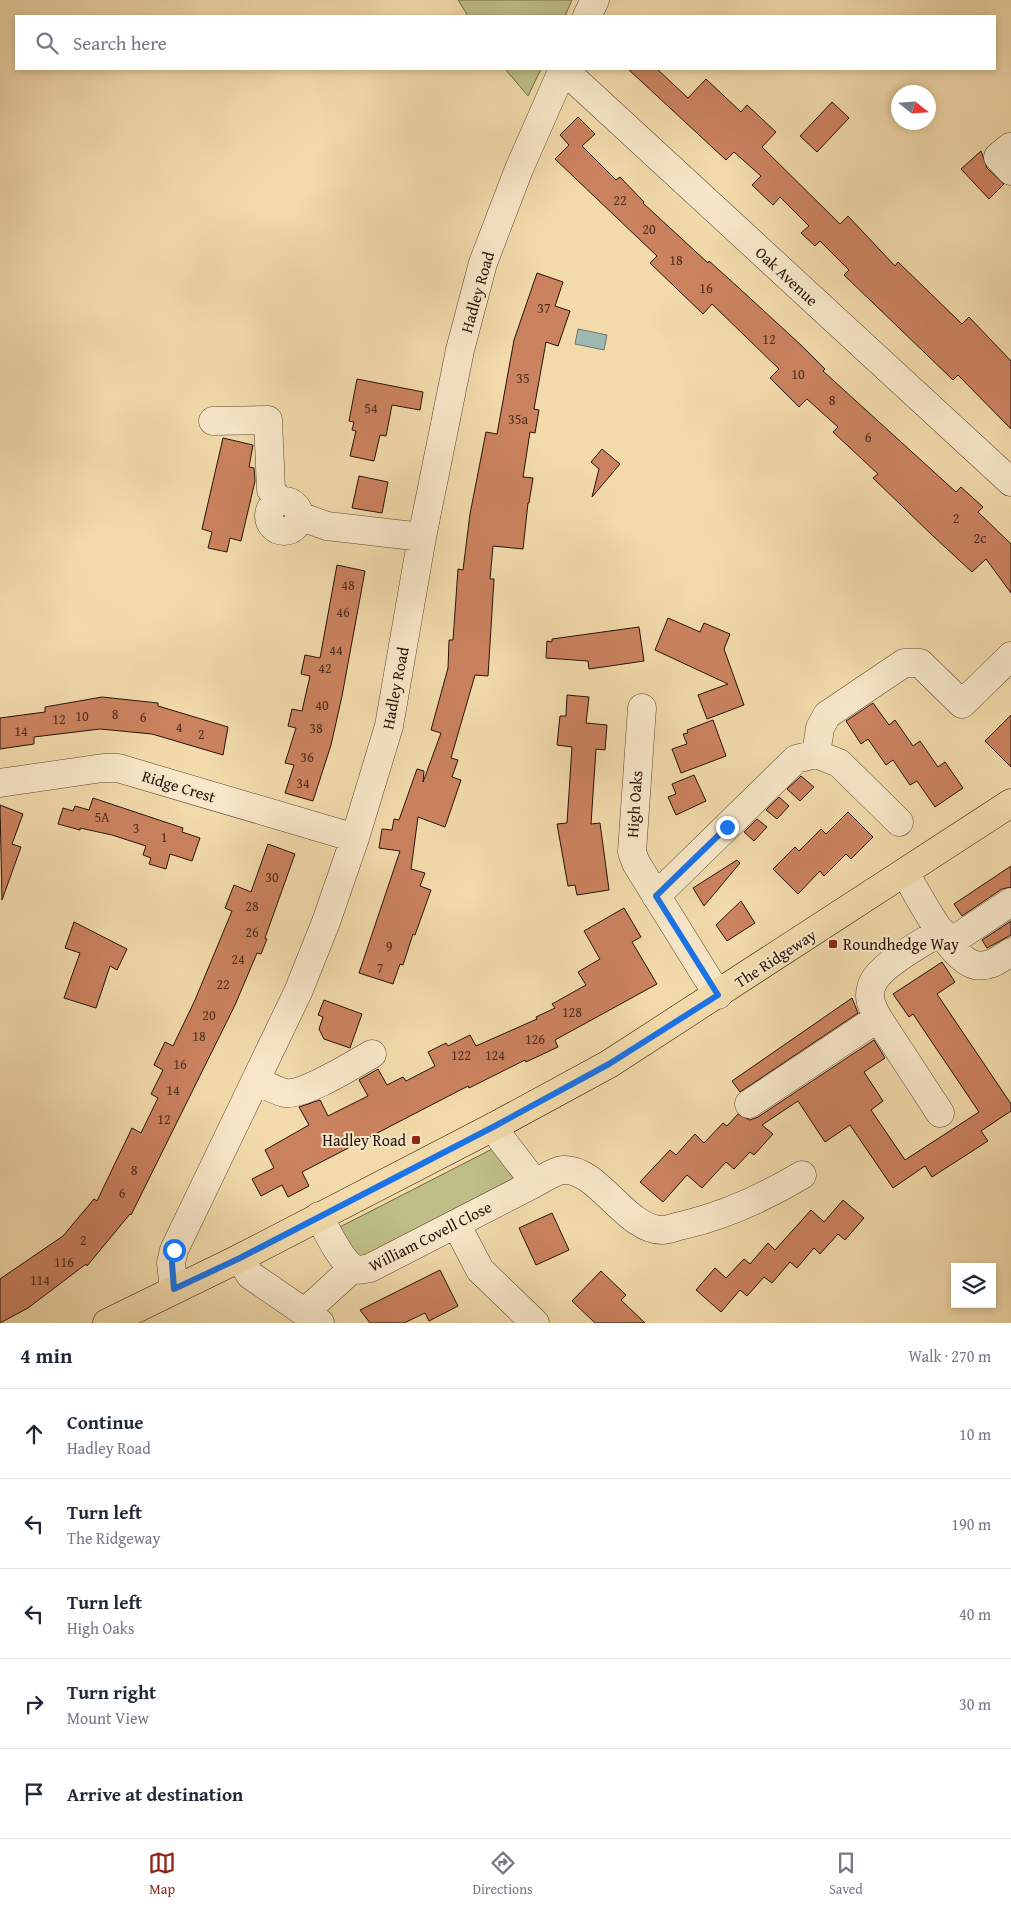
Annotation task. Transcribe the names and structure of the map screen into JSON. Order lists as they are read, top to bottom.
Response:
{
  "streets": {
    "main road": ["The Ridgeway"],
    "street": [
      "Oak Avenue",
      "Hadley Road",
      "Ridge Crest",
      "High Oaks",
      "William Covell Close"
    ]
  },
  "crossings": [
    ["Hadley Road", "Ridge Crest"],
    ["Hadley Road", "The Ridgeway"],
    ["High Oaks", "The Ridgeway"],
    ["The Ridgeway", "William Covell Close"]
  ],
  "places": {
    "transit": ["Roundhedge Way", "Hadley Road"]
  },
  "house_numbers": [
    "22",
    "20",
    "18",
    "16",
    "37",
    "12",
    "10",
    "35",
    "8",
    "54",
    "35a",
    "6",
    "2",
    "2c",
    "48",
    "46",
    "44",
    "42",
    "40",
    "8",
    "10",
    "6",
    "12",
    "4",
    "38",
    "14",
    "2",
    "36",
    "34",
    "5A",
    "3",
    "1",
    "30",
    "28",
    "26",
    "9",
    "24",
    "7",
    "22",
    "128",
    "20",
    "18",
    "126",
    "122",
    "124",
    "16",
    "14",
    "12",
    "8",
    "6",
    "2",
    "116",
    "114"
  ],
  "north": "right",
  "page": {
    "search": "Search here",
    "heading": ["4 min", "Walk · 270 m"],
    "list": [
      ["Continue", "Hadley Road", "10 m"],
      ["Turn left", "The Ridgeway", "190 m"],
      ["Turn left", "High Oaks", "40 m"],
      ["Turn right", "Mount View", "30 m"],
      "Arrive at destination"
    ],
    "nav": ["Map", "Directions", "Saved"]
  }
}
